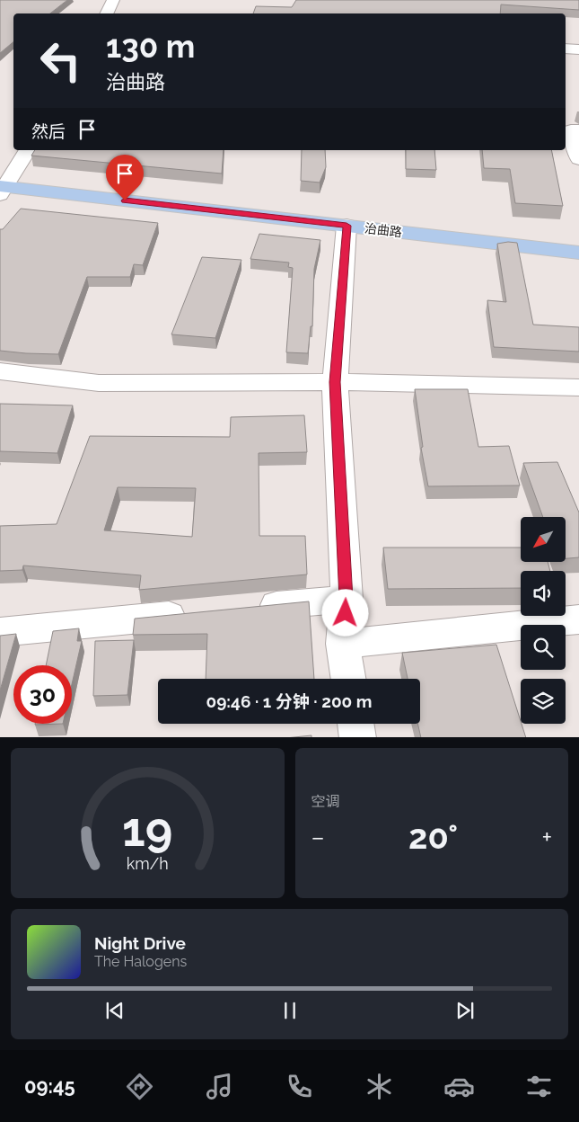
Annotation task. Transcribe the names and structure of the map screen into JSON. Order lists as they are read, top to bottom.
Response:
{
  "streets": {
    "main road": ["治曲路"]
  },
  "north": "bottom left",
  "page": {
    "turn": ["130 m", "治曲路"],
    "then": "然后",
    "limit": "30",
    "trip": "09:46 · 1 分钟 · 200 m",
    "tile": "空调",
    "heat": ["−", "20°", "+"],
    "song": ["Night Drive", "The Halogens"],
    "tabs": "09:45",
    "gauge": ["19", "km/h"]
  }
}
